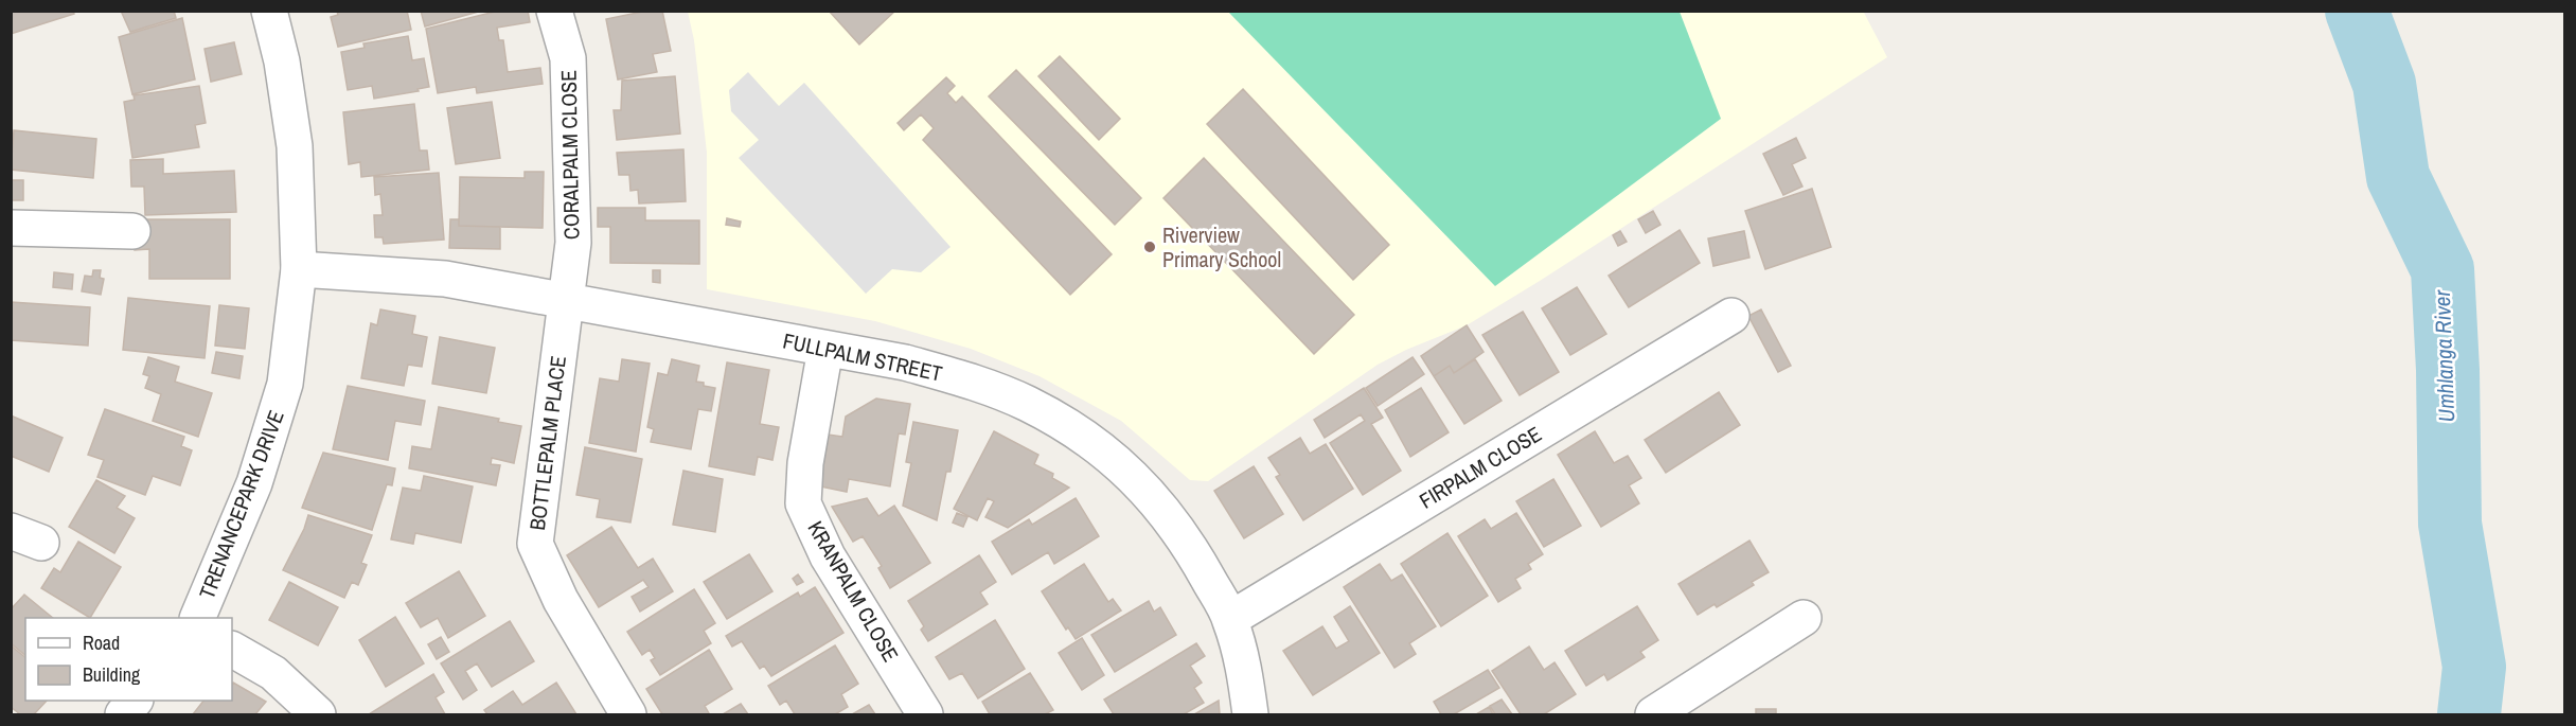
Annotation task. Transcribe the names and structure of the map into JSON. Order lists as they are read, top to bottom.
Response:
{
  "streets": {
    "street": [
      "CORALPALM CLOSE",
      "FULLPALM STREET",
      "BOTTLEPALM PLACE",
      "FIRPALM CLOSE",
      "TRENANCEPARK DRIVE",
      "KRANPALM CLOSE"
    ]
  },
  "crossings": [
    ["CORALPALM CLOSE", "FULLPALM STREET"],
    ["CORALPALM CLOSE", "BOTTLEPALM PLACE"],
    ["FULLPALM STREET", "BOTTLEPALM PLACE"],
    ["FULLPALM STREET", "FIRPALM CLOSE"],
    ["FULLPALM STREET", "TRENANCEPARK DRIVE"],
    ["FULLPALM STREET", "KRANPALM CLOSE"]
  ],
  "water": ["Umhlanga River"],
  "places": ["Riverview Primary School"],
  "legend": ["Road", "Building"]
}
